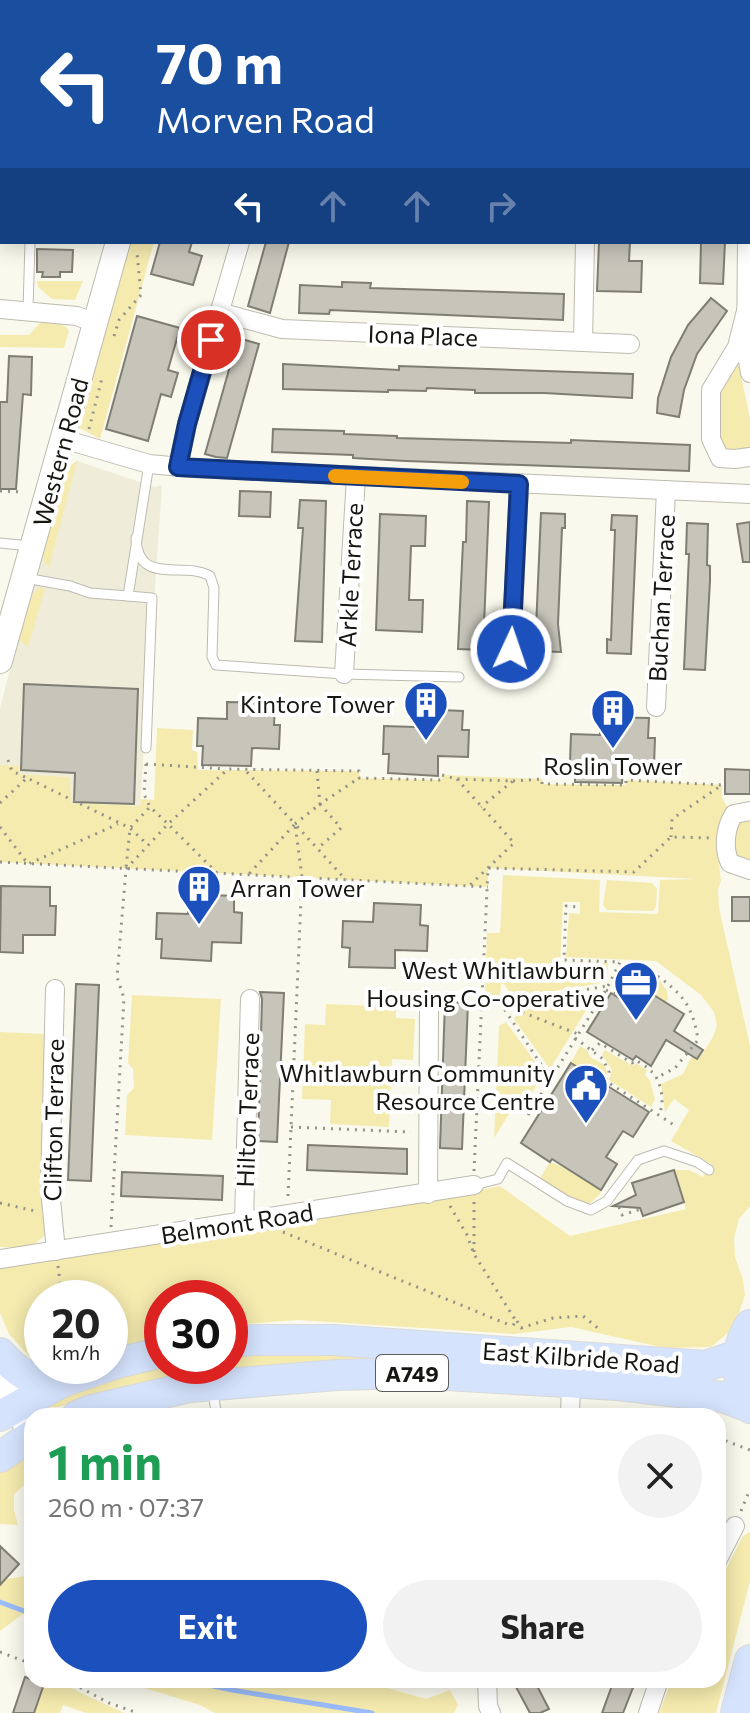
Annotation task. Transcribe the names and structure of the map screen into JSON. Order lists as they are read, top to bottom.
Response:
{
  "streets": {
    "main road": ["East Kilbride Road", "A749"],
    "street": [
      "Iona Place",
      "Western Road",
      "Arkle Terrace",
      "Buchan Terrace",
      "Hilton Terrace",
      "Clifton Terrace",
      "Belmont Road"
    ]
  },
  "crossings": [
    ["Hilton Terrace", "Belmont Road"],
    ["Clifton Terrace", "Belmont Road"]
  ],
  "places": {
    "building": ["Kintore Tower", "Roslin Tower", "Arran Tower"],
    "office": ["West Whitlawburn Housing Co-operative"],
    "public building": ["Whitlawburn Community Resource Centre"]
  },
  "page": {
    "turn": ["70 m", "Morven Road"],
    "speed": "20 km/h",
    "limit": "30",
    "heading": ["1 min", "260 m · 07:37"],
    "buttons": ["Exit", "Share"]
  }
}
